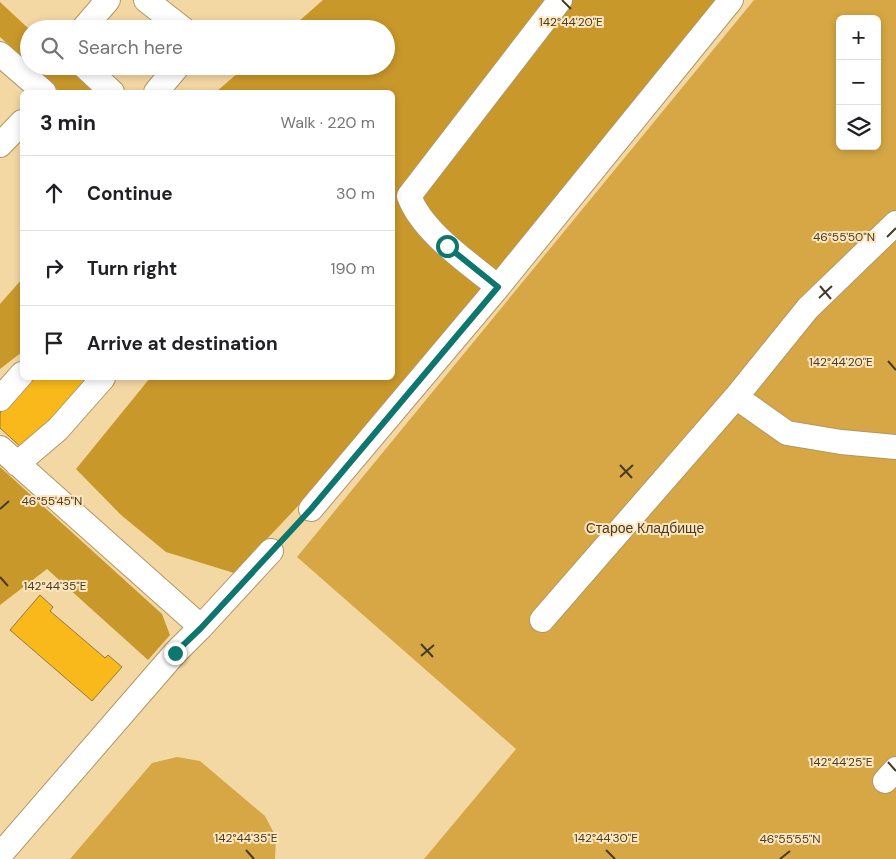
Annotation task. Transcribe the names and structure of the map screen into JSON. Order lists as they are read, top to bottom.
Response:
{
  "parks": ["Старое Кладбище"],
  "page": {
    "map_buttons": ["+", "−"],
    "search": "Search here",
    "heading": ["3 min", "Walk · 220 m"],
    "list": [
      ["Continue", "30 m"],
      ["Turn right", "190 m"],
      "Arrive at destination"
    ]
  },
  "coordinates": [
    "142°44'20\"E",
    "46°55'50\"N",
    "46°55'45\"N",
    "142°44'35\"E",
    "142°44'25\"E",
    "142°44'30\"E",
    "46°55'55\"N"
  ]
}
